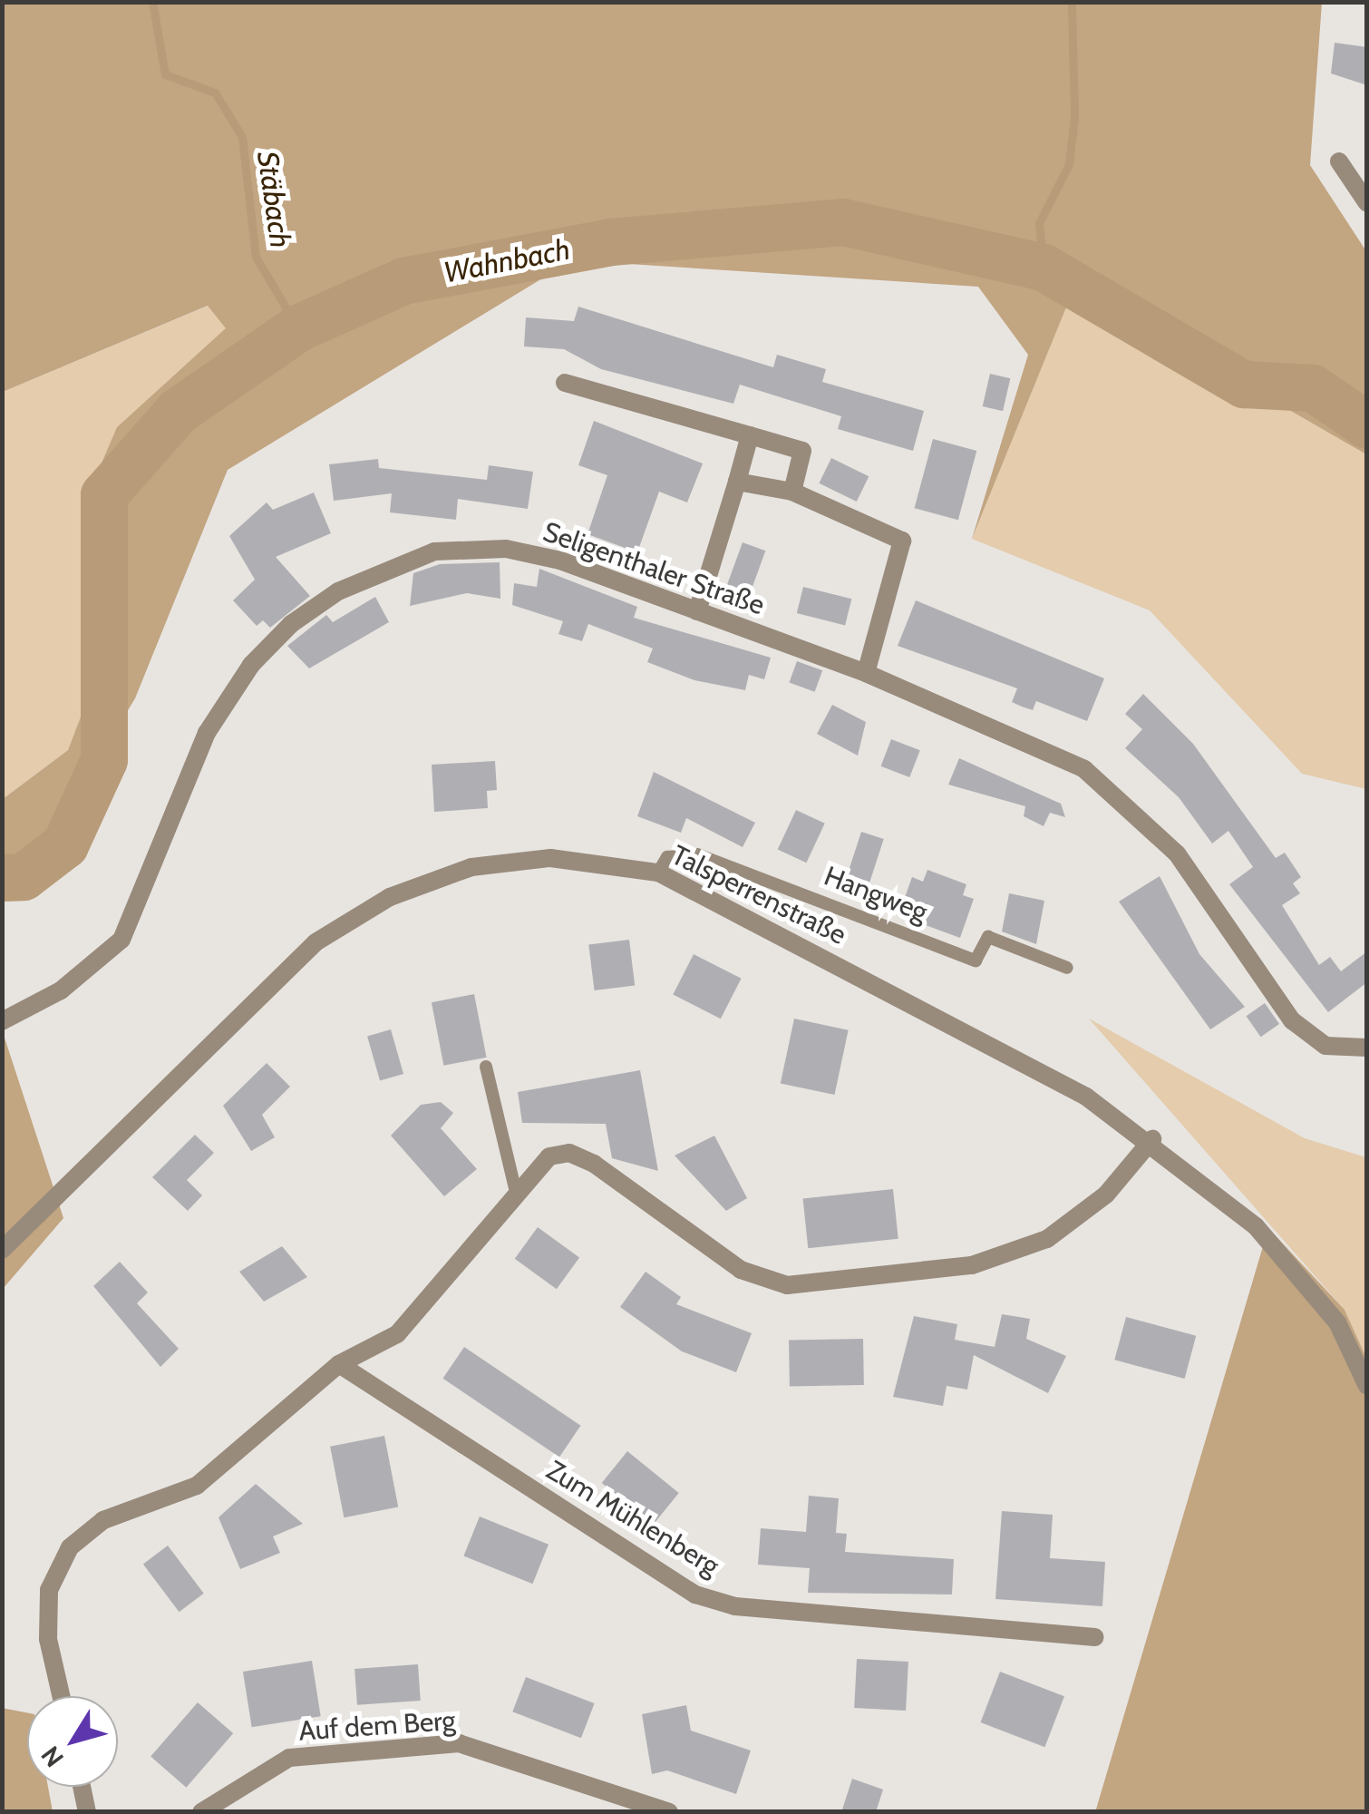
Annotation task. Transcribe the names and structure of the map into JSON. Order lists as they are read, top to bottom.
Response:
{
  "streets": {
    "street": [
      "Seligenthaler Straße",
      "Talsperrenstraße",
      "Zum Mühlenberg",
      "Auf dem Berg"
    ],
    "lane": ["Hangweg"]
  },
  "crossings": [
    ["Hangweg", "Talsperrenstraße"]
  ],
  "water": ["Stäbach", "Wahnbach"],
  "north": "bottom left"
}
